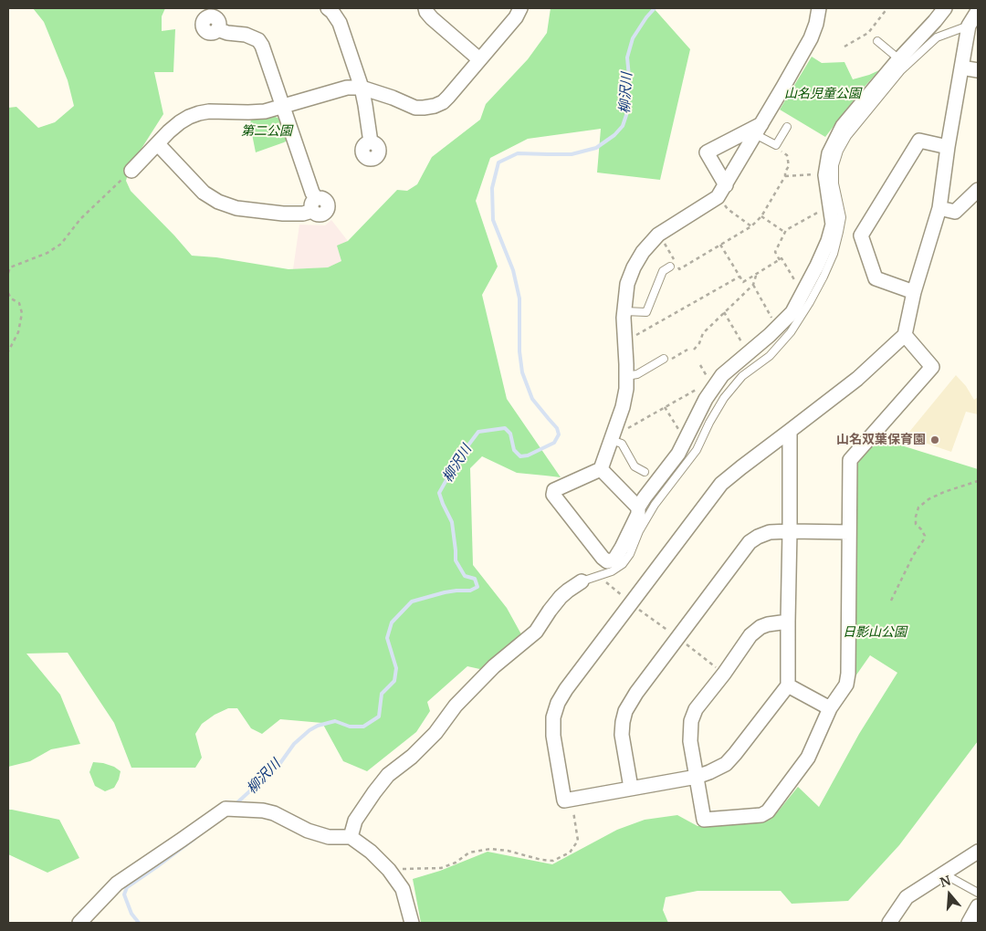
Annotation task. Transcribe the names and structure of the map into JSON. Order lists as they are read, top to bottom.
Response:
{
  "water": ["柳沢川"],
  "parks": ["山名児童公園", "第二公園", "日影山公園"],
  "places": ["山名双葉保育園"],
  "north": "top"
}
